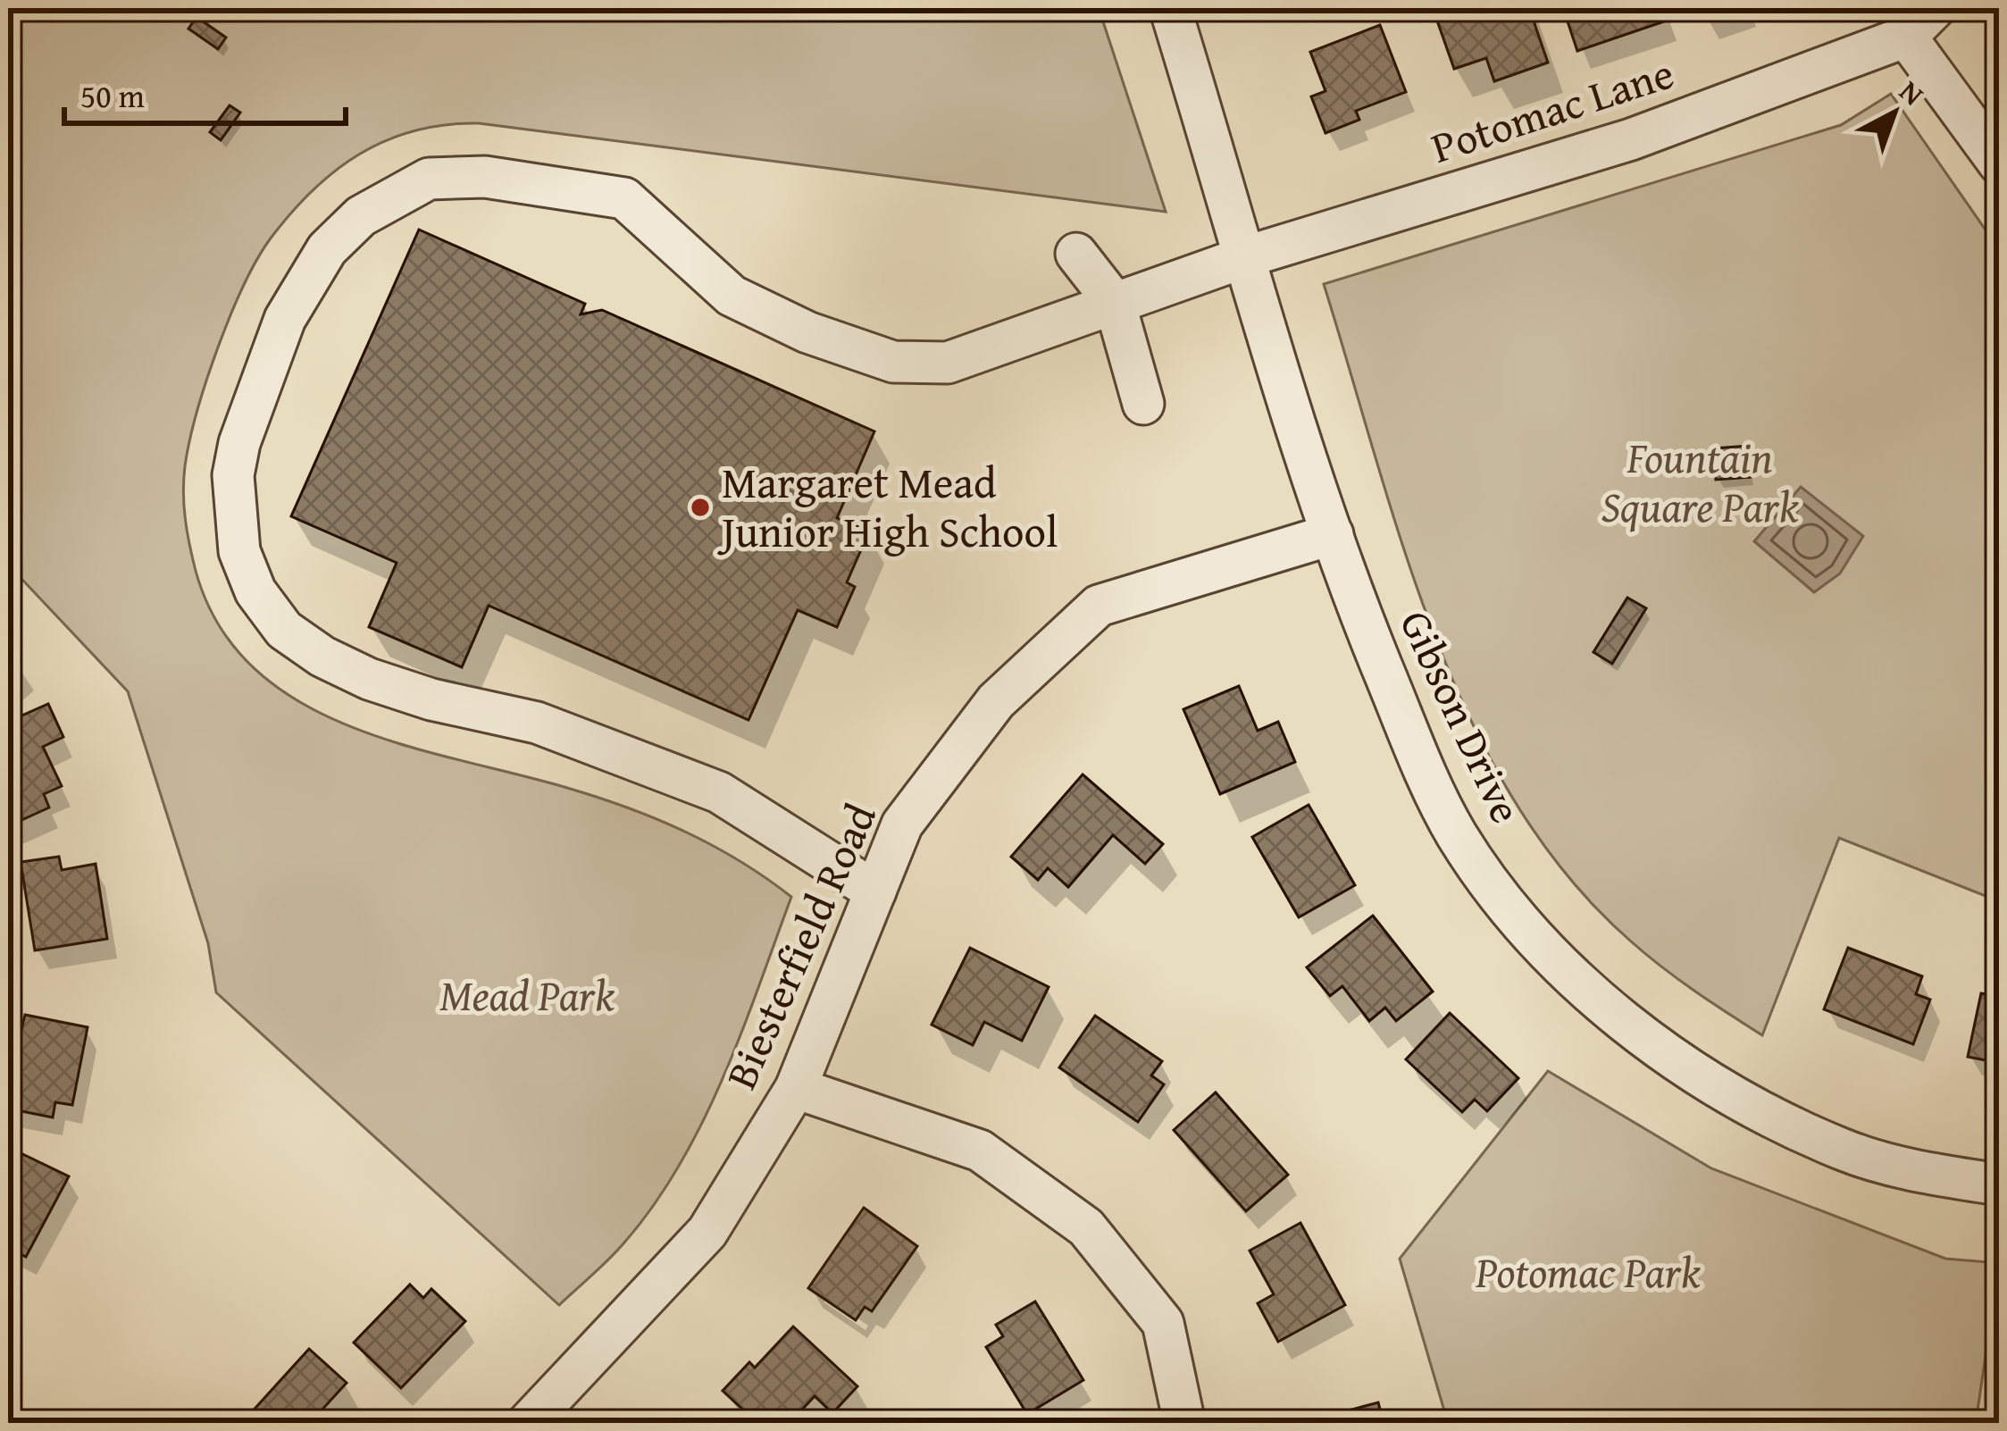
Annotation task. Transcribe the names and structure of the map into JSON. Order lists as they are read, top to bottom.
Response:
{
  "streets": {
    "street": ["Potomac Lane", "Gibson Drive", "Biesterfield Road"]
  },
  "crossings": [
    ["Potomac Lane", "Gibson Drive"],
    ["Potomac Lane", "Biesterfield Road"],
    ["Gibson Drive", "Biesterfield Road"]
  ],
  "parks": ["Fountain Square Park", "Mead Park", "Potomac Park"],
  "places": ["Margaret Mead Junior High School"],
  "scale_bar": "50 m",
  "north": "top right"
}
